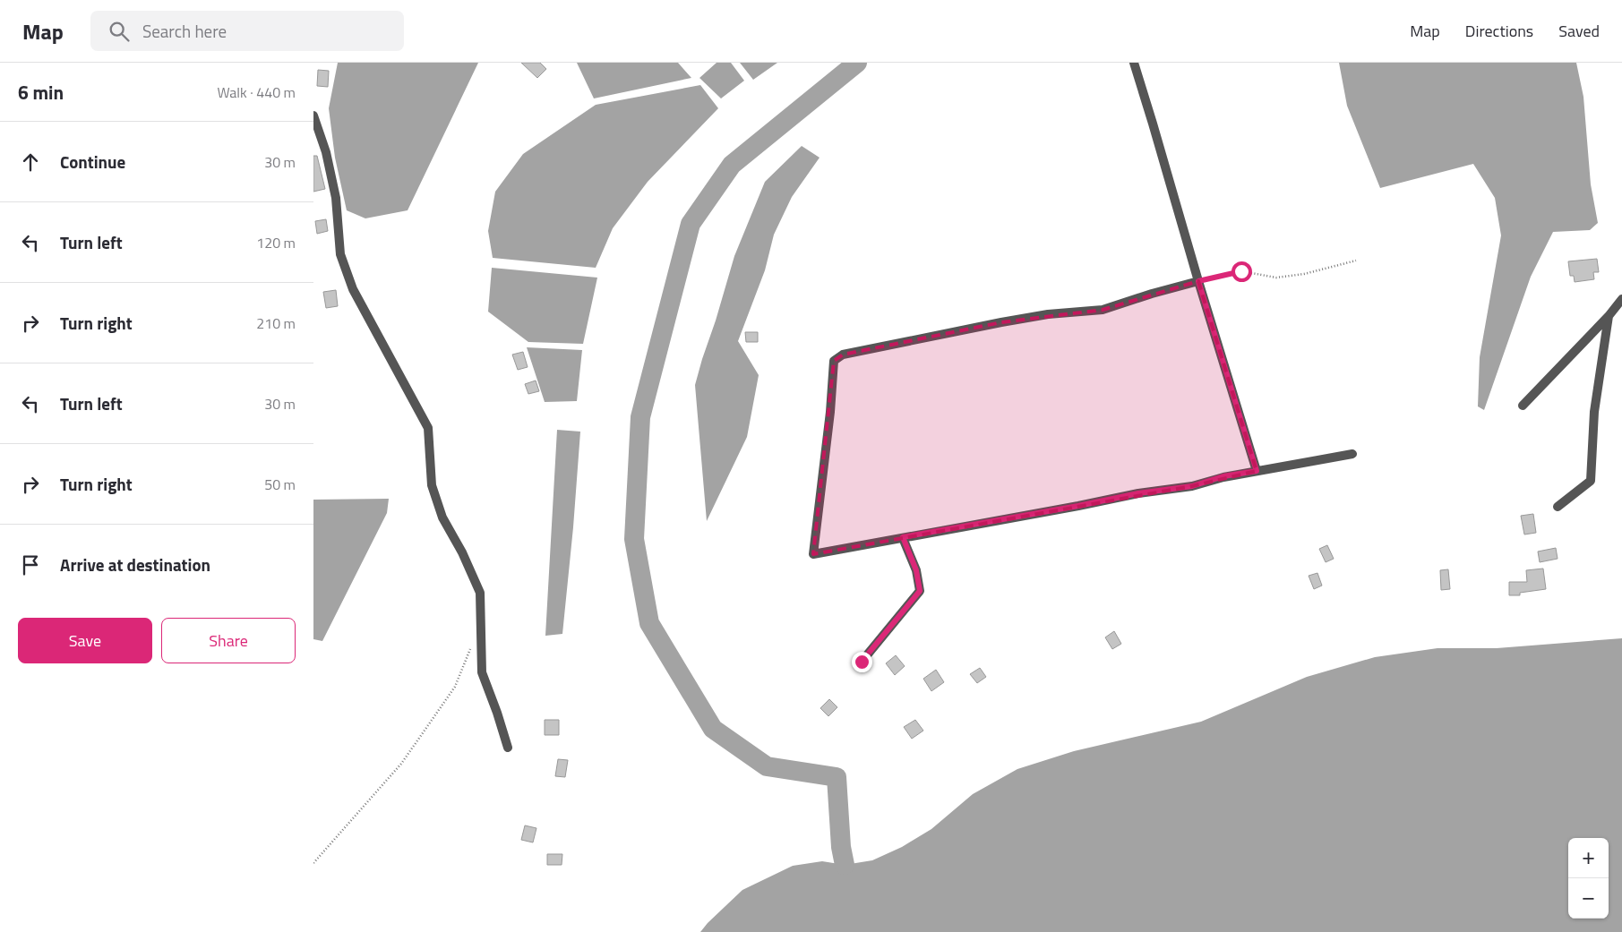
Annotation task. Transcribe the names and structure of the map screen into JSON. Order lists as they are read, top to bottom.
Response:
{
  "page": {
    "header": "Map",
    "search": "Search here",
    "nav": ["Map", "Directions", "Saved"],
    "heading": ["6 min", "Walk · 440 m"],
    "list": [
      ["Continue", "30 m"],
      ["Turn left", "120 m"],
      ["Turn right", "210 m"],
      ["Turn left", "30 m"],
      ["Turn right", "50 m"],
      "Arrive at destination"
    ],
    "buttons": ["Save", "Share"],
    "map_buttons": ["+", "−"]
  }
}
